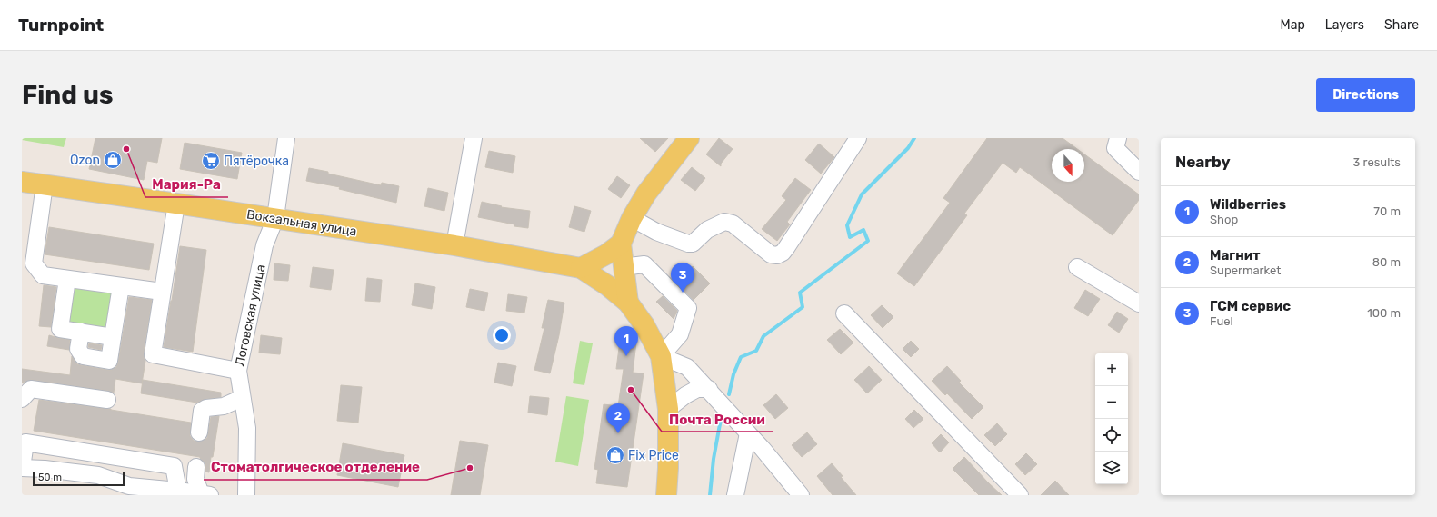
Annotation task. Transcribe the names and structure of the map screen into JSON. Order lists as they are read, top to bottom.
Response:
{
  "streets": {
    "main road": ["Вокзальная улица"],
    "street": ["Логовская улица"]
  },
  "crossings": [
    ["Вокзальная улица", "Логовская улица"]
  ],
  "places": {
    "other": ["Мария-Ра", "Почта России", "Стоматолгическое отделение"],
    "shop": ["Ozon", "Fix Price"],
    "supermarket": ["Пятёрочка"]
  },
  "scale_bar": "50 m",
  "north": "bottom",
  "page": {
    "header": "Turnpoint",
    "nav": ["Map", "Layers", "Share"],
    "buttons": "Directions",
    "title": "Find us",
    "heading": ["Nearby", "3 results"],
    "list": [
      {
        "mark": "1",
        "name": "Wildberries",
        "note": "Shop",
        "value": "70 m"
      },
      {
        "mark": "2",
        "name": "Магнит",
        "note": "Supermarket",
        "value": "80 m"
      },
      {
        "mark": "3",
        "name": "ГСМ сервис",
        "note": "Fuel",
        "value": "100 m"
      }
    ],
    "pins": ["3", "1", "2"],
    "map_buttons": ["+", "−"],
    "scale": "50 m"
  }
}
